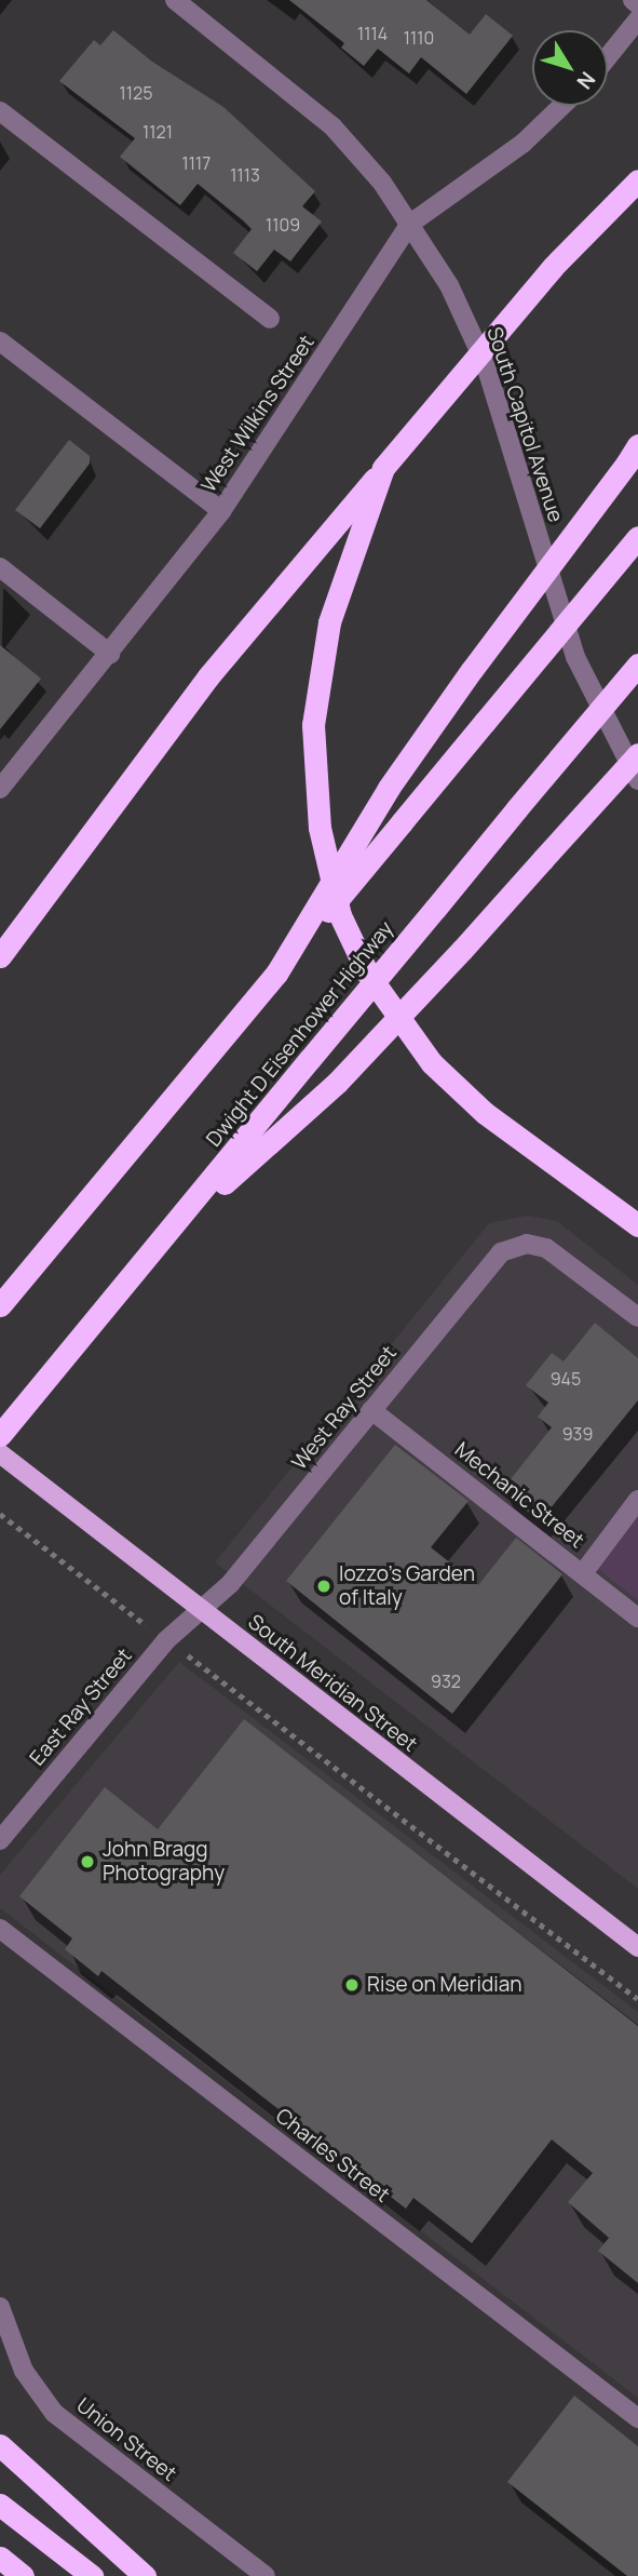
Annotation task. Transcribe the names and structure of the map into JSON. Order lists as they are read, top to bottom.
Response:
{
  "streets": {
    "highway": ["Dwight D Eisenhower Highway"],
    "main road": ["South Meridian Street"],
    "street": [
      "West Wilkins Street",
      "South Capitol Avenue",
      "West Ray Street",
      "Mechanic Street",
      "East Ray Street",
      "Charles Street",
      "Union Street"
    ]
  },
  "crossings": [
    ["West Wilkins Street", "South Capitol Avenue"],
    ["West Ray Street", "Mechanic Street"],
    ["West Ray Street", "South Meridian Street"],
    ["West Ray Street", "East Ray Street"],
    ["South Meridian Street", "East Ray Street"]
  ],
  "places": ["Iozzo's Garden of Italy", "John Bragg Photography", "Rise on Meridian"],
  "house_numbers": [
    "1114",
    "1110",
    "1125",
    "1121",
    "1117",
    "1113",
    "1109",
    "945",
    "939",
    "932"
  ],
  "north": "bottom right"
}
